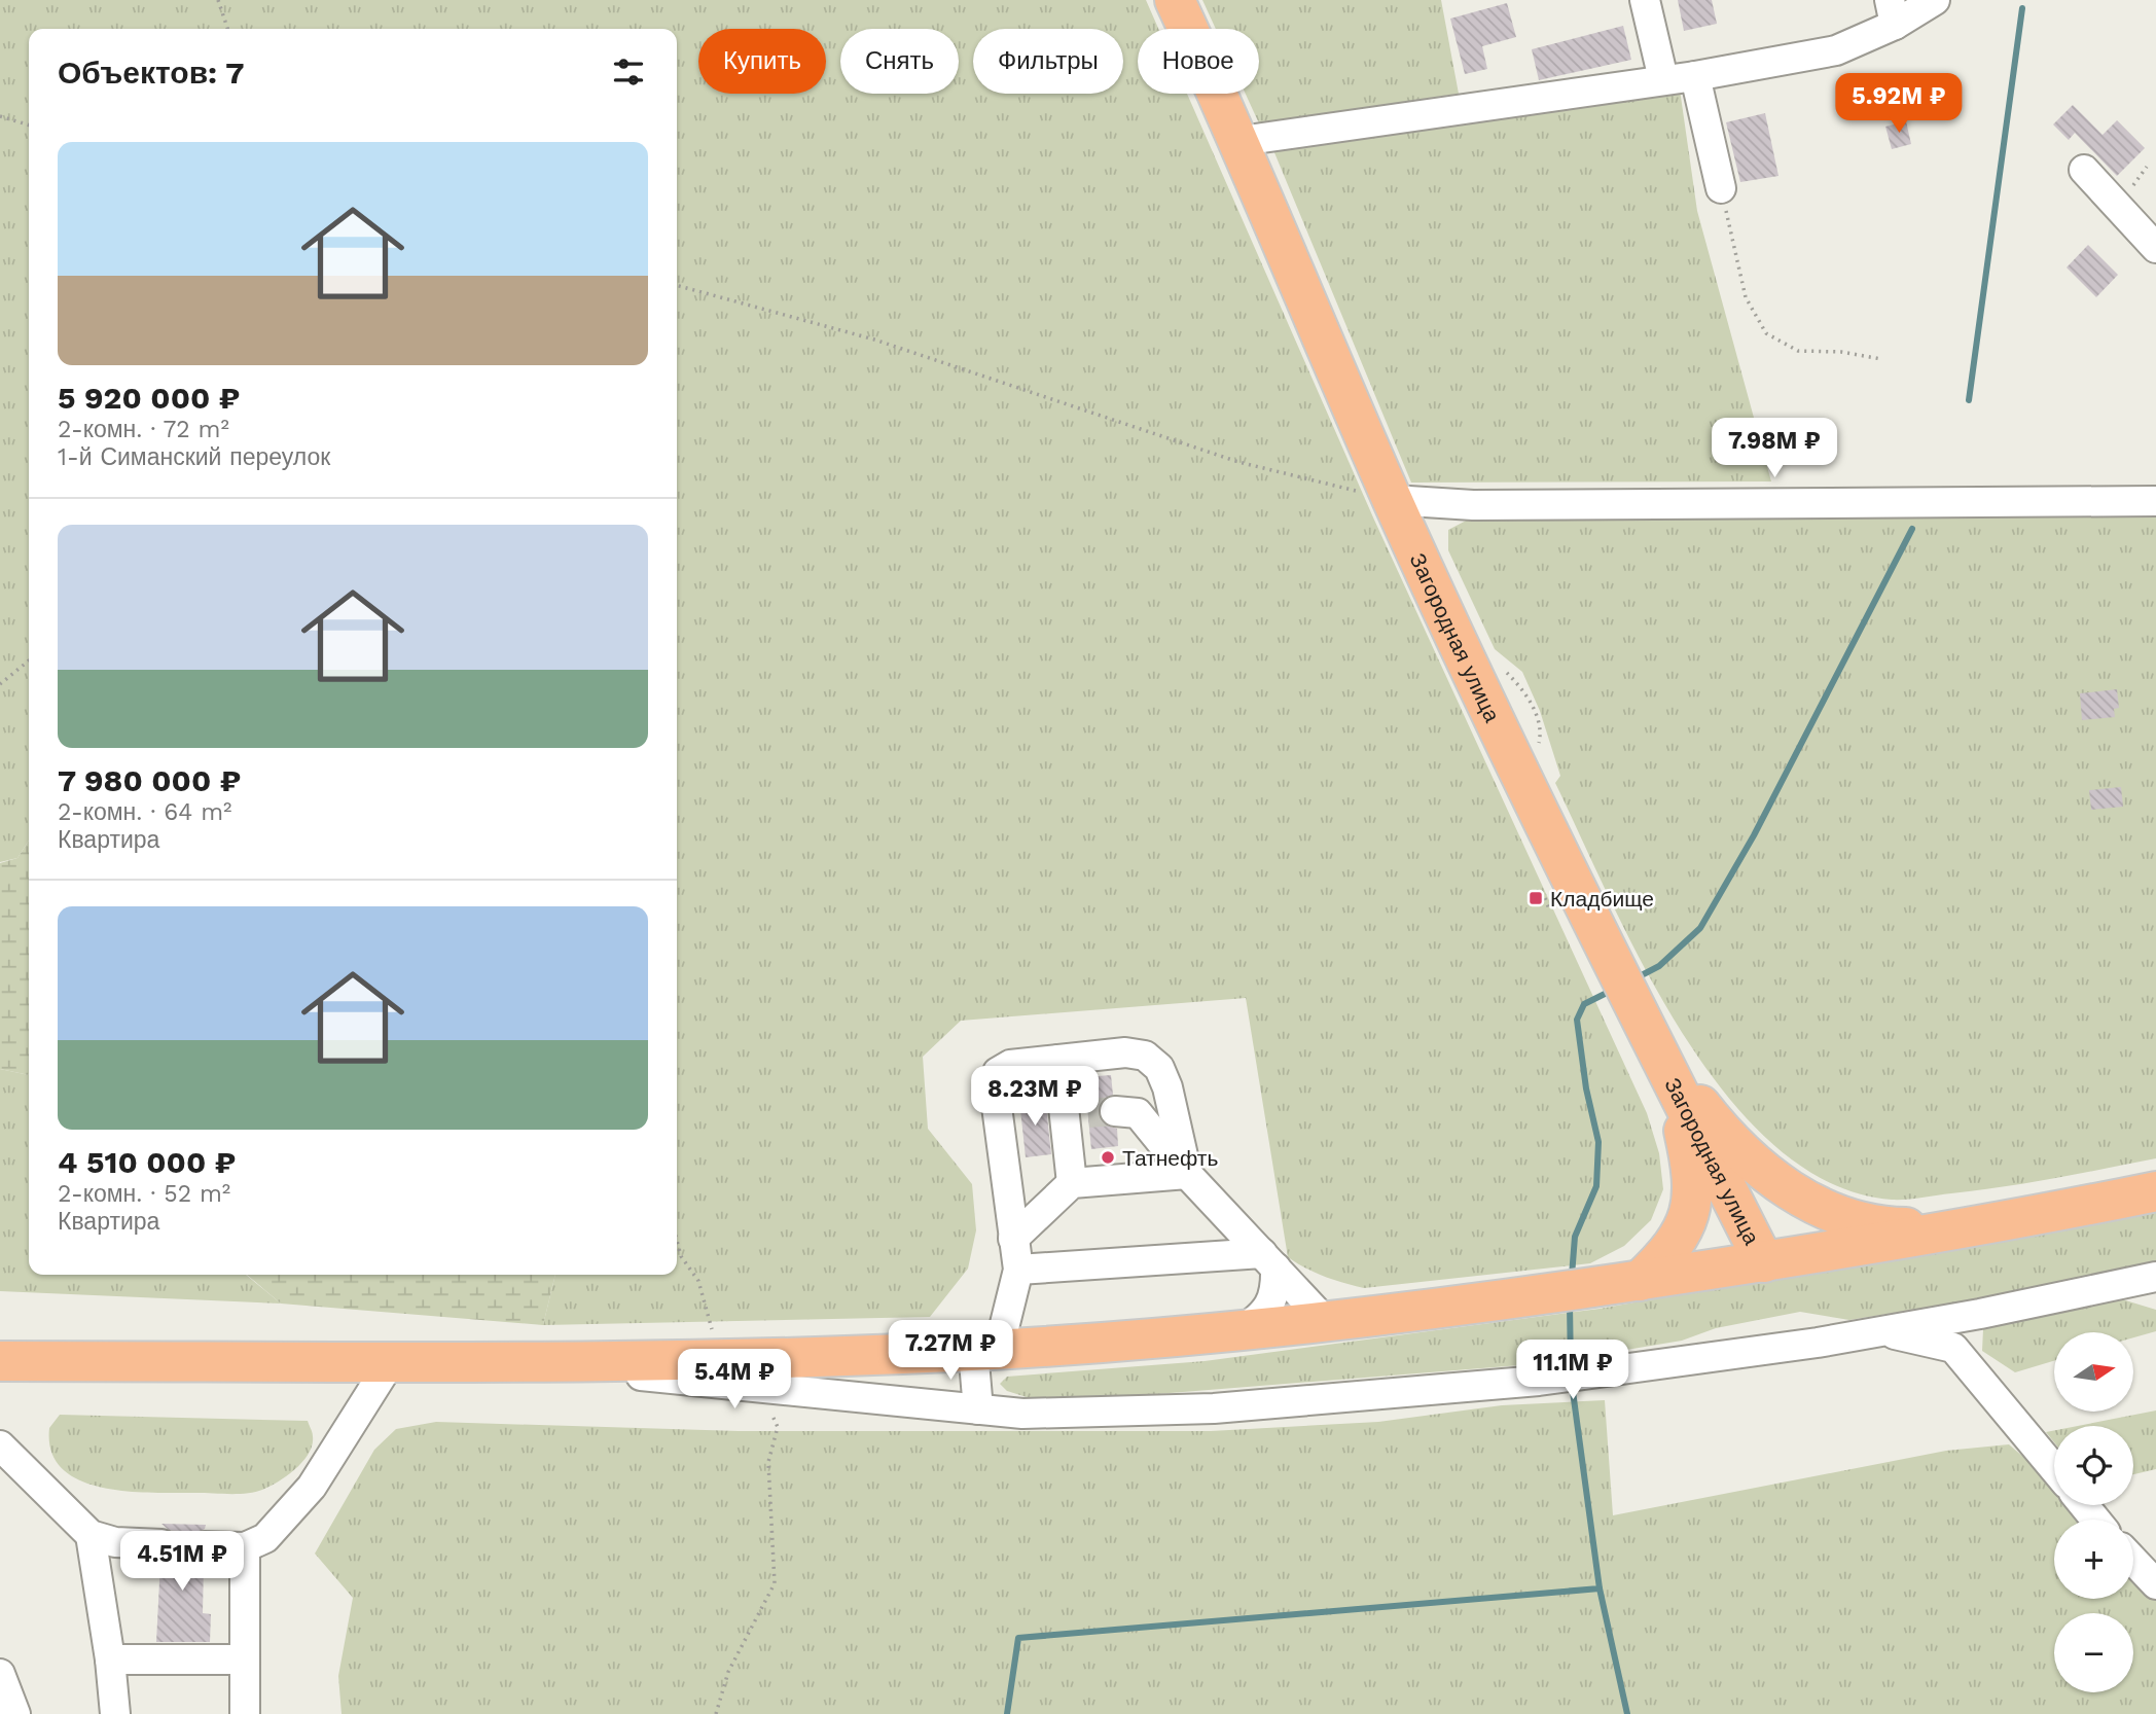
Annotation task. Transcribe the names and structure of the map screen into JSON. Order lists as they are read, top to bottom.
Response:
{
  "streets": {
    "highway": ["Загородная улица"]
  },
  "places": {
    "transit": ["Кладбище"],
    "other": ["Татнефть"]
  },
  "north": "right",
  "page": {
    "chip": [
      "Купить",
      "Снять",
      "Фильтры",
      "Новое"
    ],
    "heading": "Объектов: 7",
    "price": [
      "5.92M ₽",
      "7.98M ₽",
      "8.23M ₽",
      "7.27M ₽",
      "11.1M ₽",
      "5.4M ₽",
      "4.51M ₽"
    ],
    "list": [
      {
        "name": "5 920 000 ₽",
        "note": "2-комн. · 72 m² · 1-й Симанский переулок"
      },
      {
        "name": "7 980 000 ₽",
        "note": "2-комн. · 64 m² · Квартира"
      },
      {
        "name": "4 510 000 ₽",
        "note": "2-комн. · 52 m² · Квартира"
      }
    ],
    "map_buttons": ["+", "−"]
  }
}
